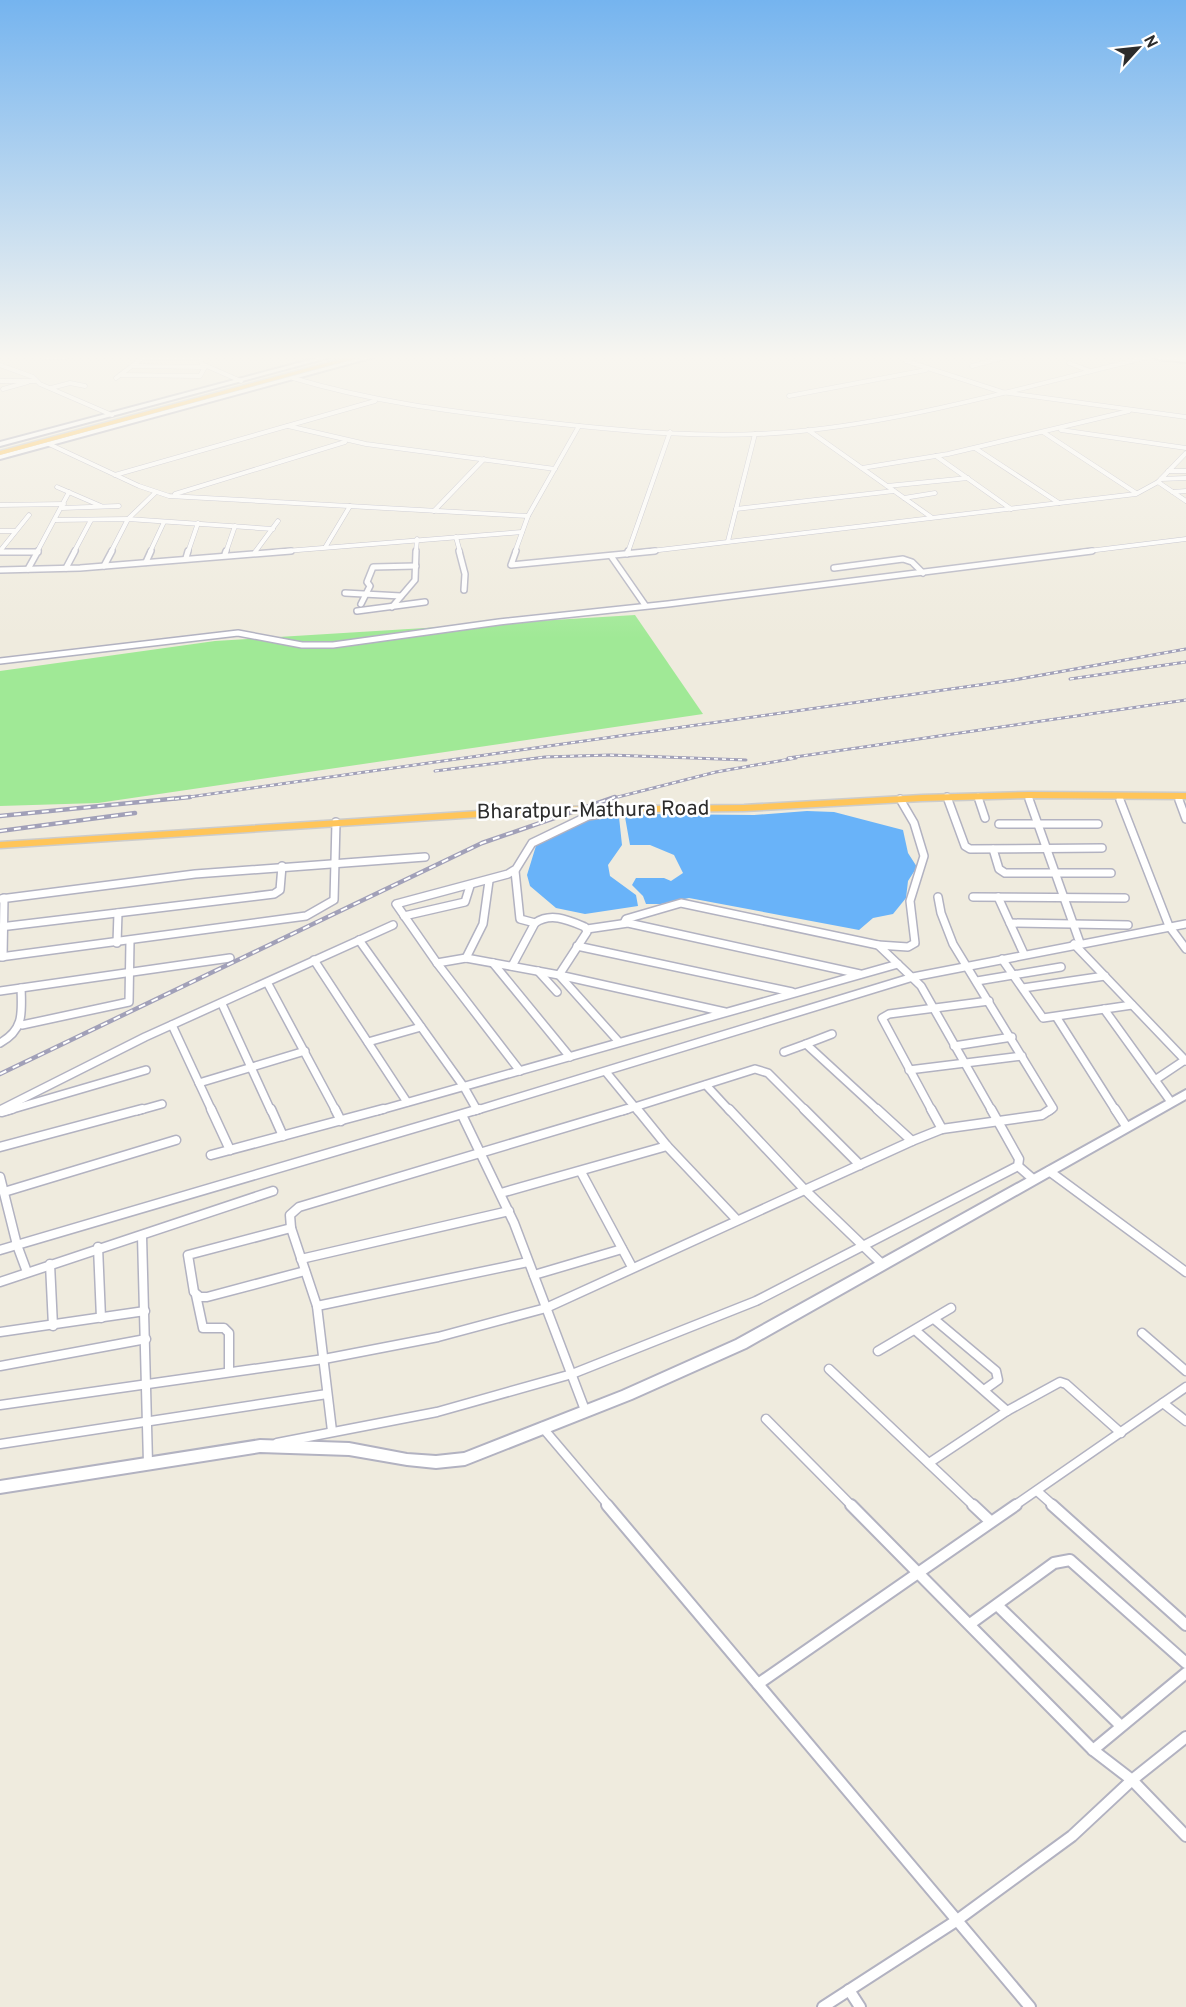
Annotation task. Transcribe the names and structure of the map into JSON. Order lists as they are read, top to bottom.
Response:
{
  "streets": {
    "highway": ["Bharatpur-Mathura Road"]
  },
  "north": "top right"
}
